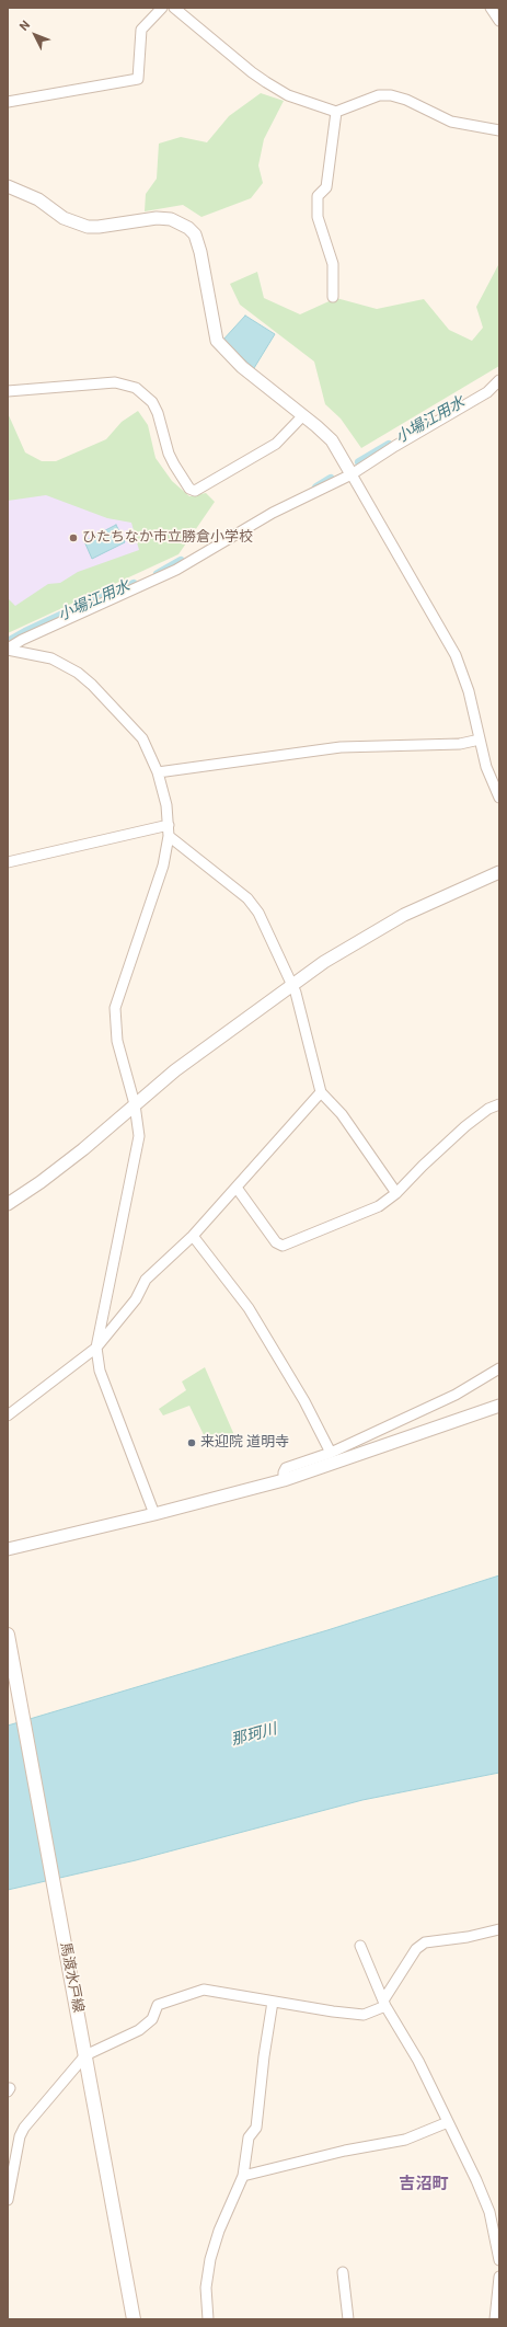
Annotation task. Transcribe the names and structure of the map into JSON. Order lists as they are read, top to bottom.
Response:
{
  "streets": {
    "main road": ["馬渡水戸線"]
  },
  "districts": ["吉沼町"],
  "water": ["小場江用水", "那珂川"],
  "places": ["ひたちなか市立勝倉小学校", "来迎院 道明寺"],
  "north": "top left"
}
